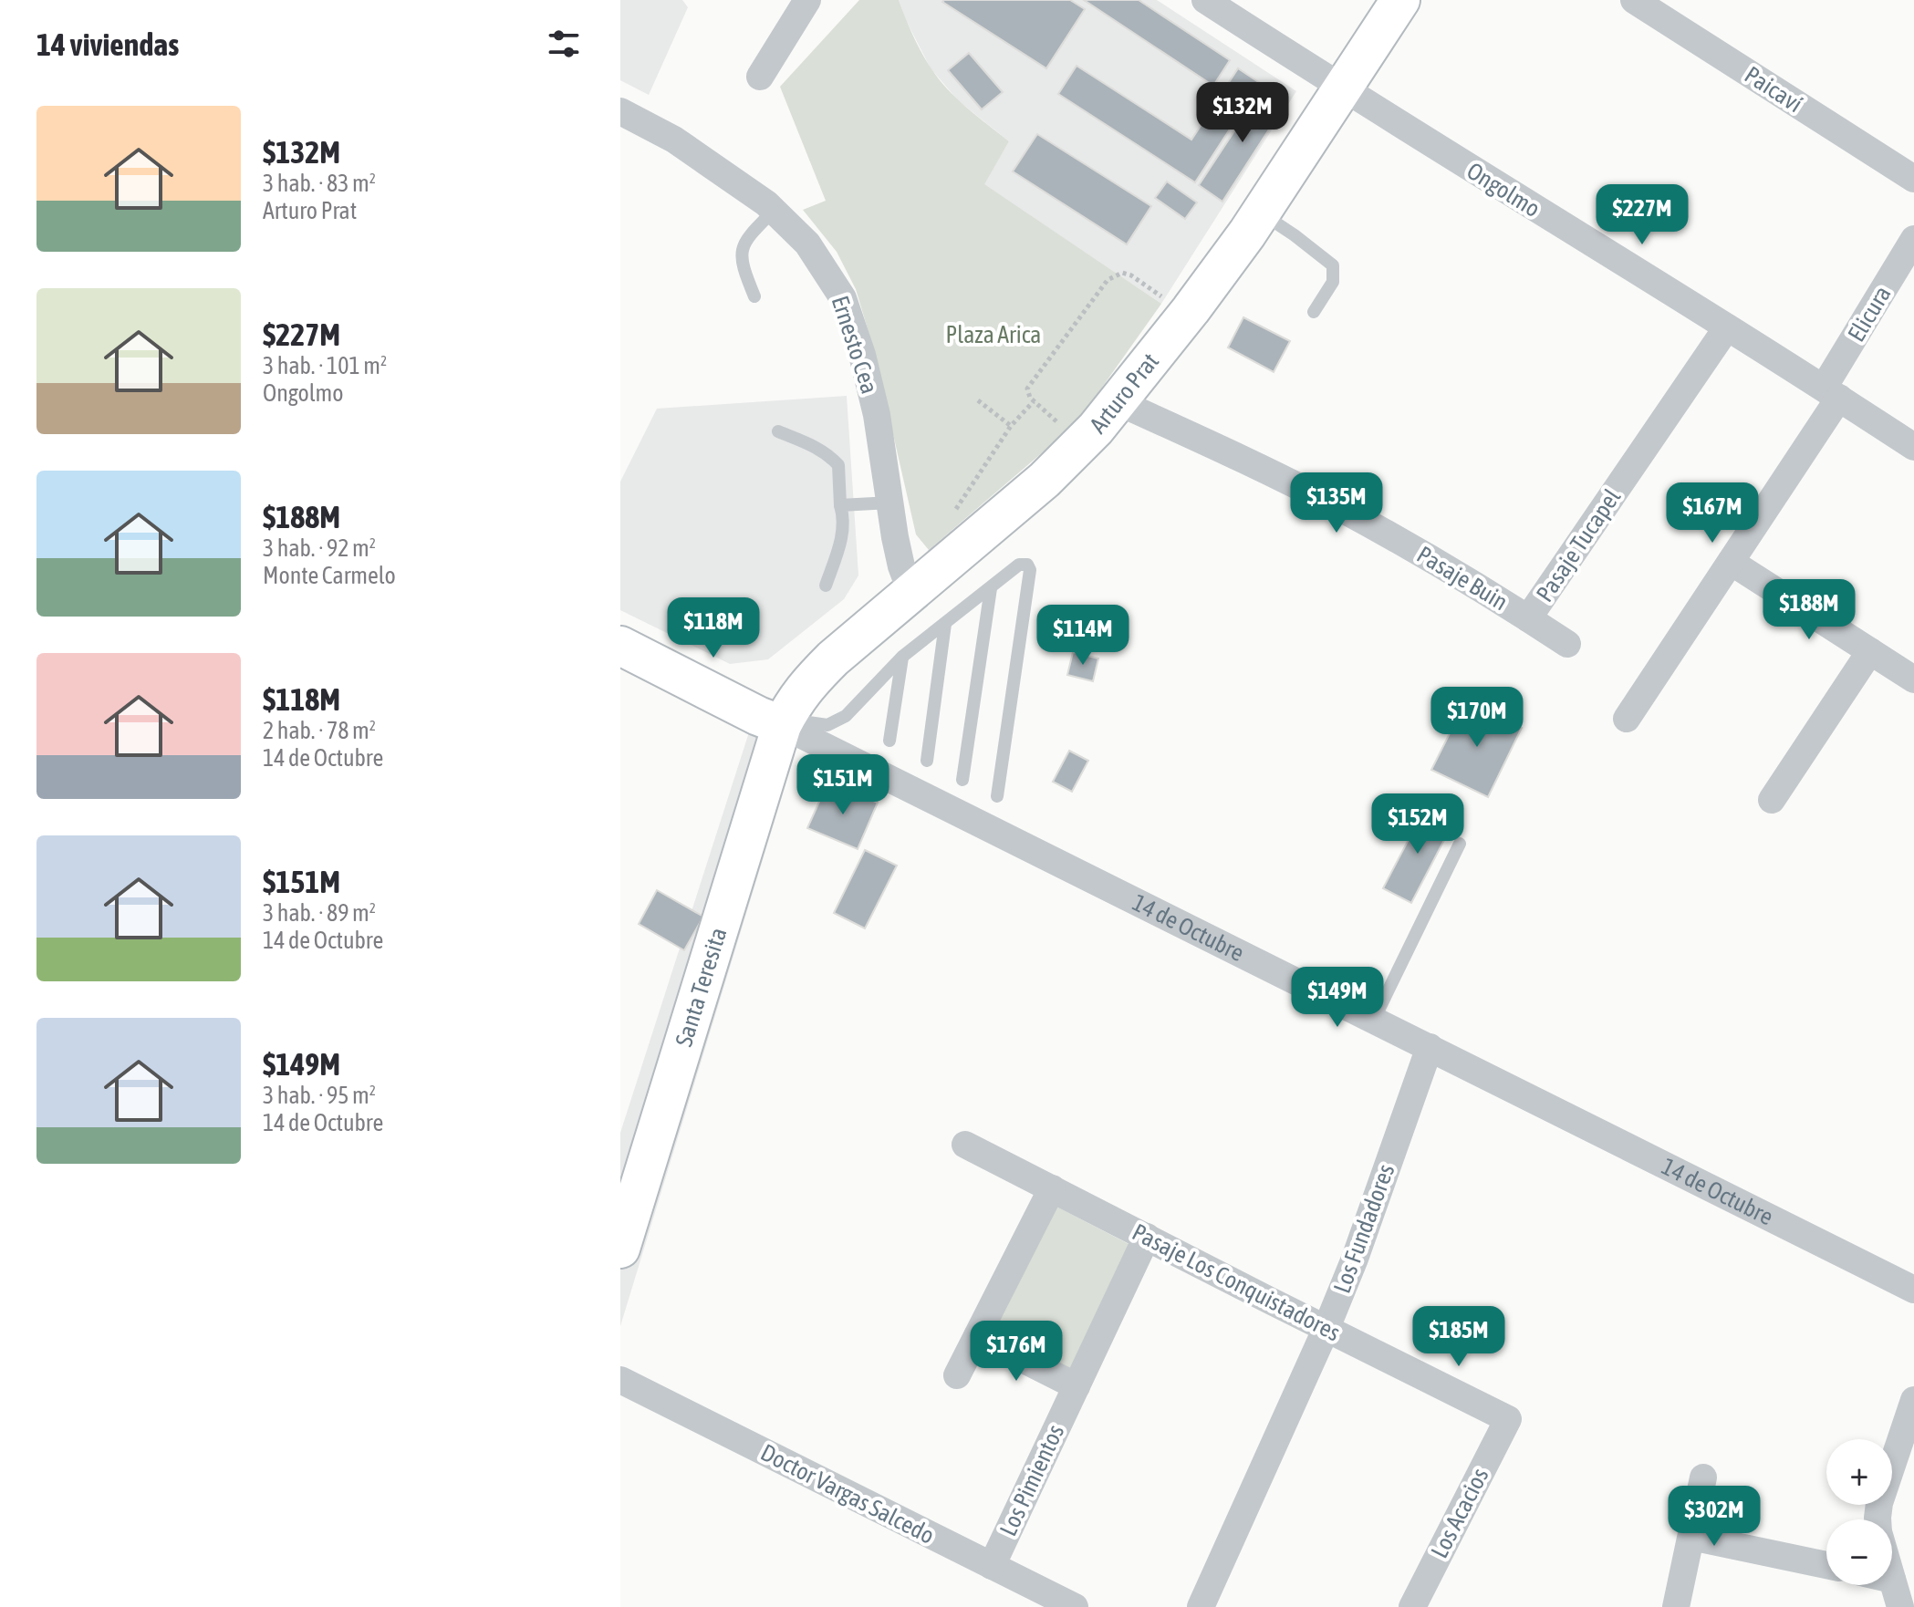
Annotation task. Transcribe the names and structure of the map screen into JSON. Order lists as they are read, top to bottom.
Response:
{
  "streets": {
    "street": [
      "Paicaví",
      "Ongolmo",
      "Elicura",
      "Ernesto Cea",
      "Arturo Prat",
      "Pasaje Tucapel",
      "Pasaje Buin",
      "14 de Octubre",
      "Santa Teresita",
      "Los Fundadores",
      "Pasaje Los Conquistadores",
      "Los Pimientos",
      "Doctor Vargas Salcedo",
      "Los Acacios"
    ]
  },
  "crossings": [
    ["Ongolmo", "Elicura"],
    ["Ongolmo", "Arturo Prat"],
    ["Ongolmo", "Pasaje Tucapel"],
    ["Ernesto Cea", "Arturo Prat"],
    ["Arturo Prat", "Pasaje Buin"],
    ["Arturo Prat", "14 de Octubre"],
    ["Arturo Prat", "Santa Teresita"],
    ["Pasaje Tucapel", "Pasaje Buin"],
    ["14 de Octubre", "Santa Teresita"],
    ["14 de Octubre", "Los Fundadores"],
    ["Los Fundadores", "Pasaje Los Conquistadores"],
    ["Pasaje Los Conquistadores", "Los Pimientos"],
    ["Pasaje Los Conquistadores", "Los Acacios"],
    ["Los Pimientos", "Doctor Vargas Salcedo"]
  ],
  "parks": ["Plaza Arica"],
  "page": {
    "heading": "14 viviendas",
    "price": [
      "$132M",
      "$227M",
      "$135M",
      "$167M",
      "$188M",
      "$118M",
      "$114M",
      "$170M",
      "$151M",
      "$152M",
      "$149M",
      "$185M",
      "$176M",
      "$302M"
    ],
    "list": [
      {
        "name": "$132M",
        "note": "3 hab. · 83 m² · Arturo Prat"
      },
      {
        "name": "$227M",
        "note": "3 hab. · 101 m² · Ongolmo"
      },
      {
        "name": "$188M",
        "note": "3 hab. · 92 m² · Monte Carmelo"
      },
      {
        "name": "$118M",
        "note": "2 hab. · 78 m² · 14 de Octubre"
      },
      {
        "name": "$151M",
        "note": "3 hab. · 89 m² · 14 de Octubre"
      },
      {
        "name": "$149M",
        "note": "3 hab. · 95 m² · 14 de Octubre"
      }
    ],
    "map_buttons": ["+", "−"]
  }
}
